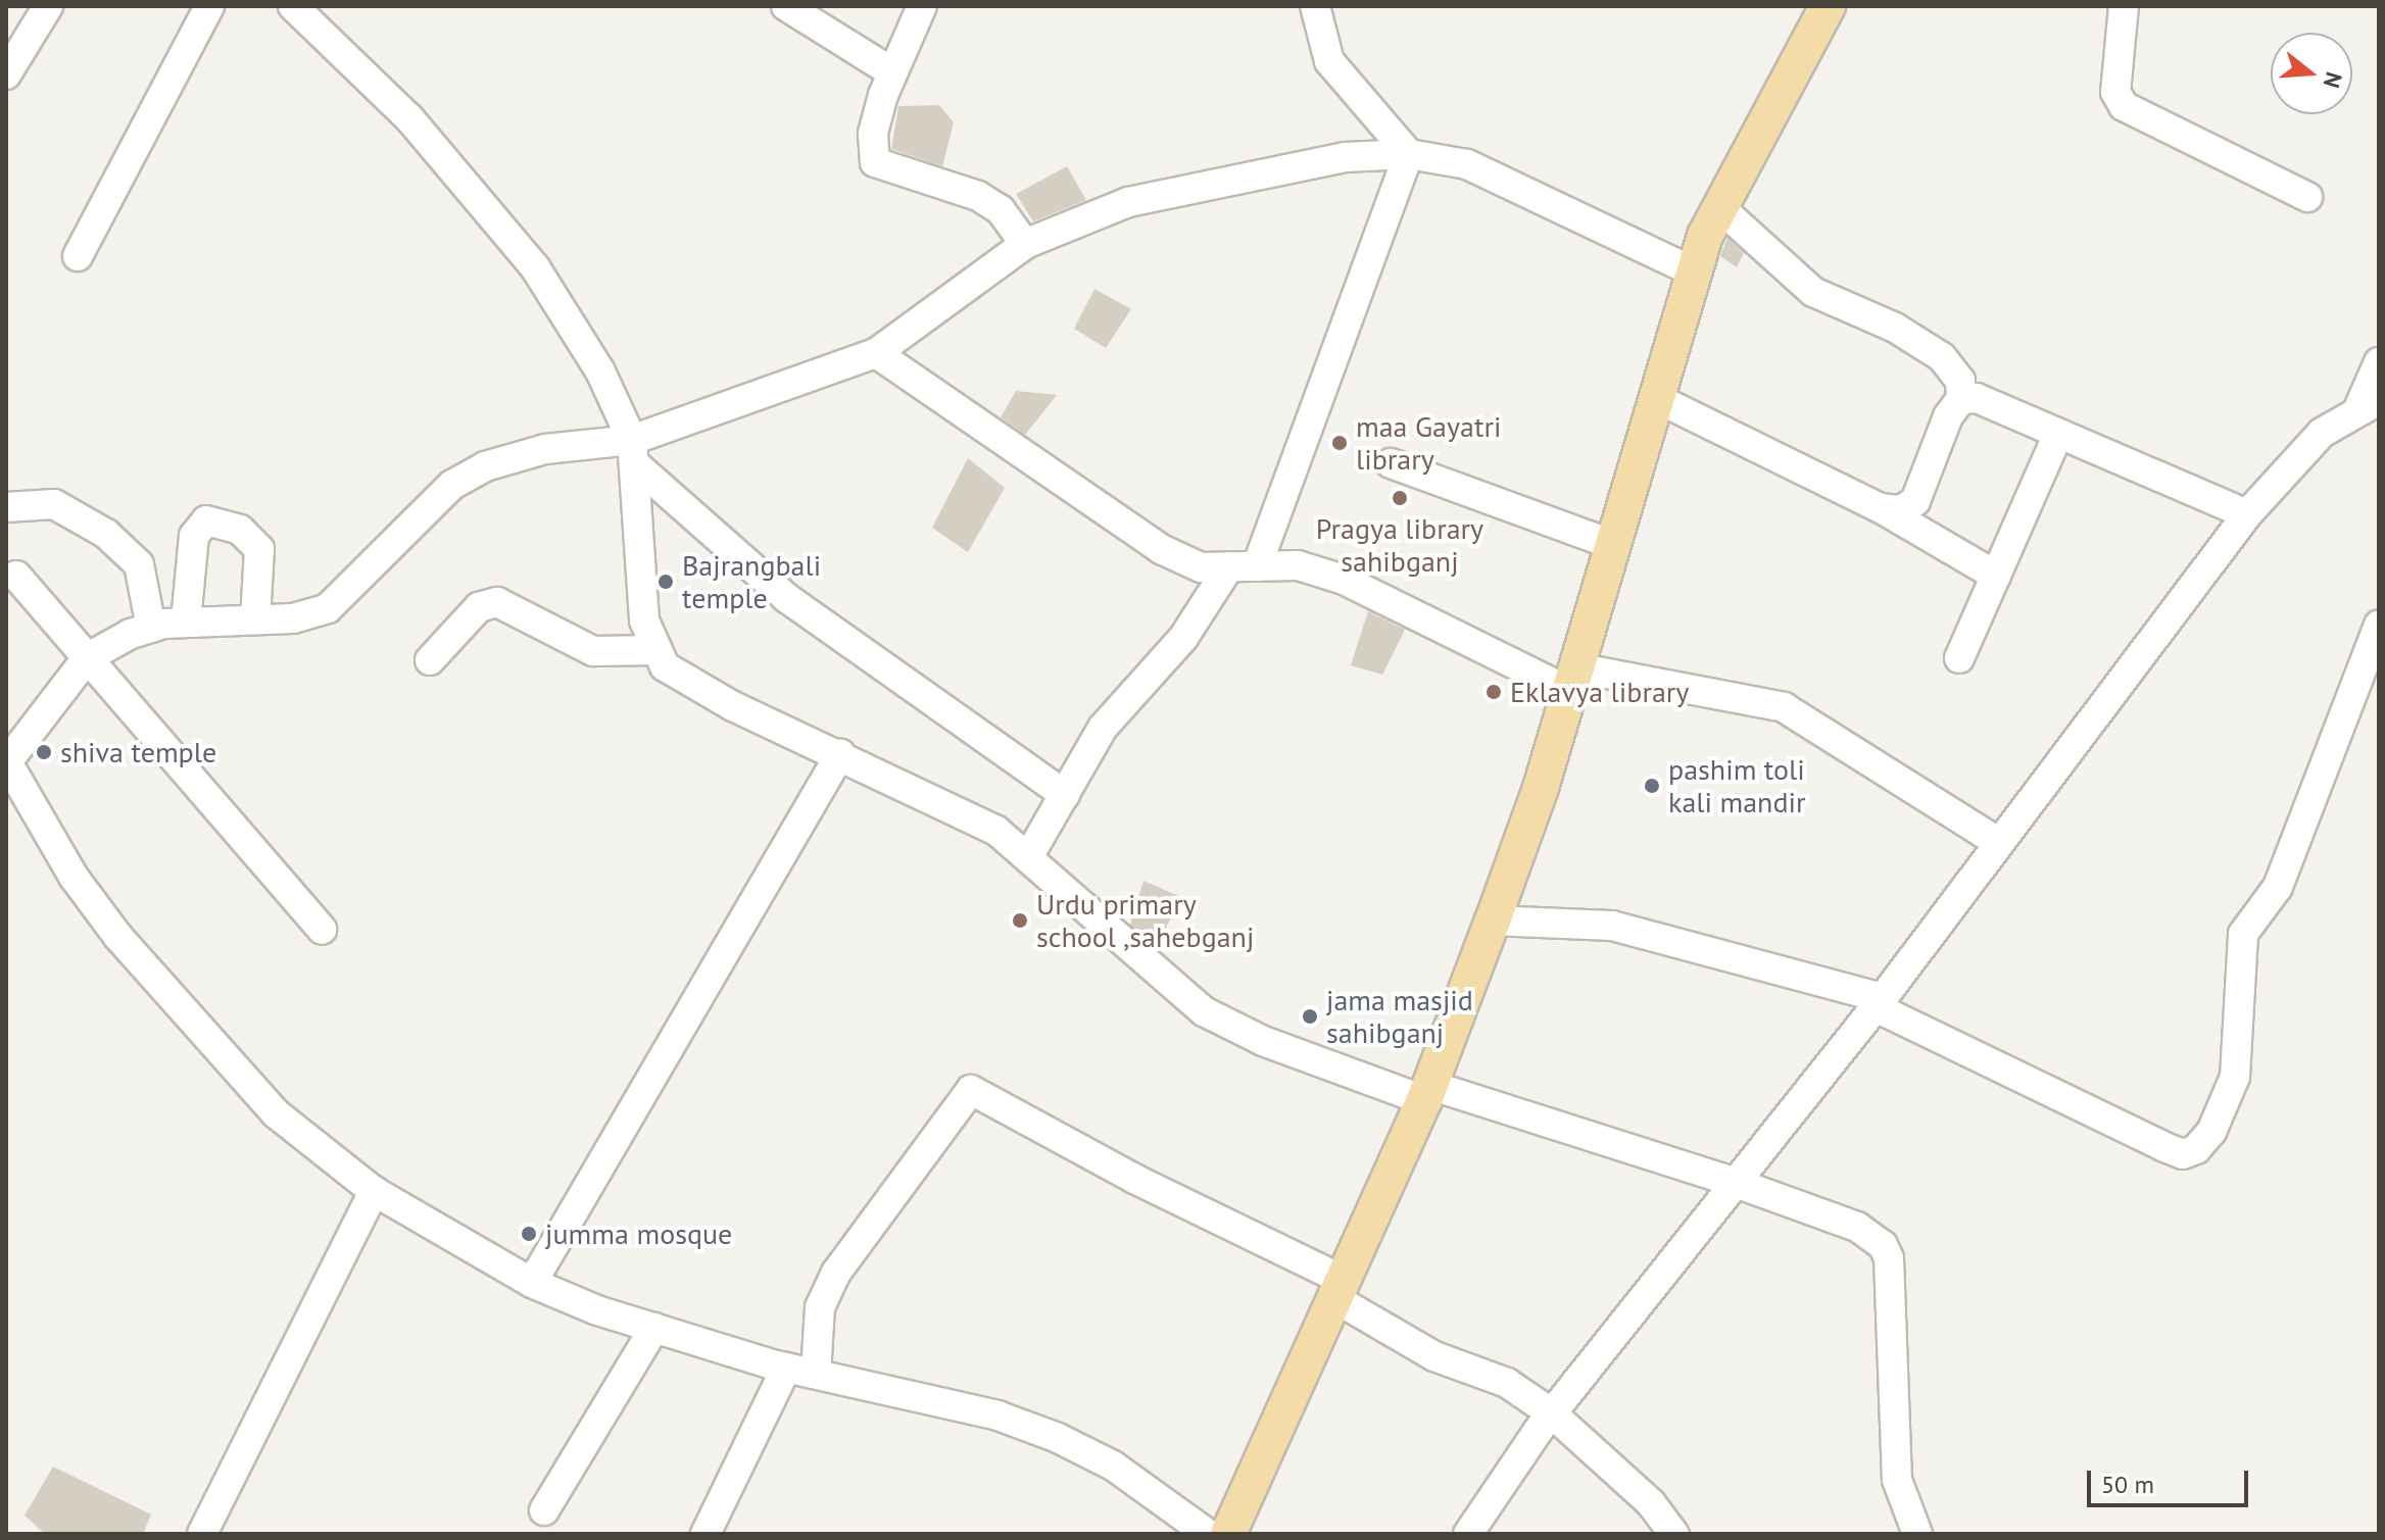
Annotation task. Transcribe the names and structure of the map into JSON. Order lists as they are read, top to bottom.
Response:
{
  "places": [
    "maa Gayatri library",
    "Pragya library sahibganj",
    "Bajrangbali temple",
    "Eklavya library",
    "shiva temple",
    "pashim toli kali mandir",
    "Urdu primary school ,sahebganj",
    "jama masjid sahibganj",
    "jumma mosque"
  ],
  "scale_bar": "50 m",
  "north": "right"
}
